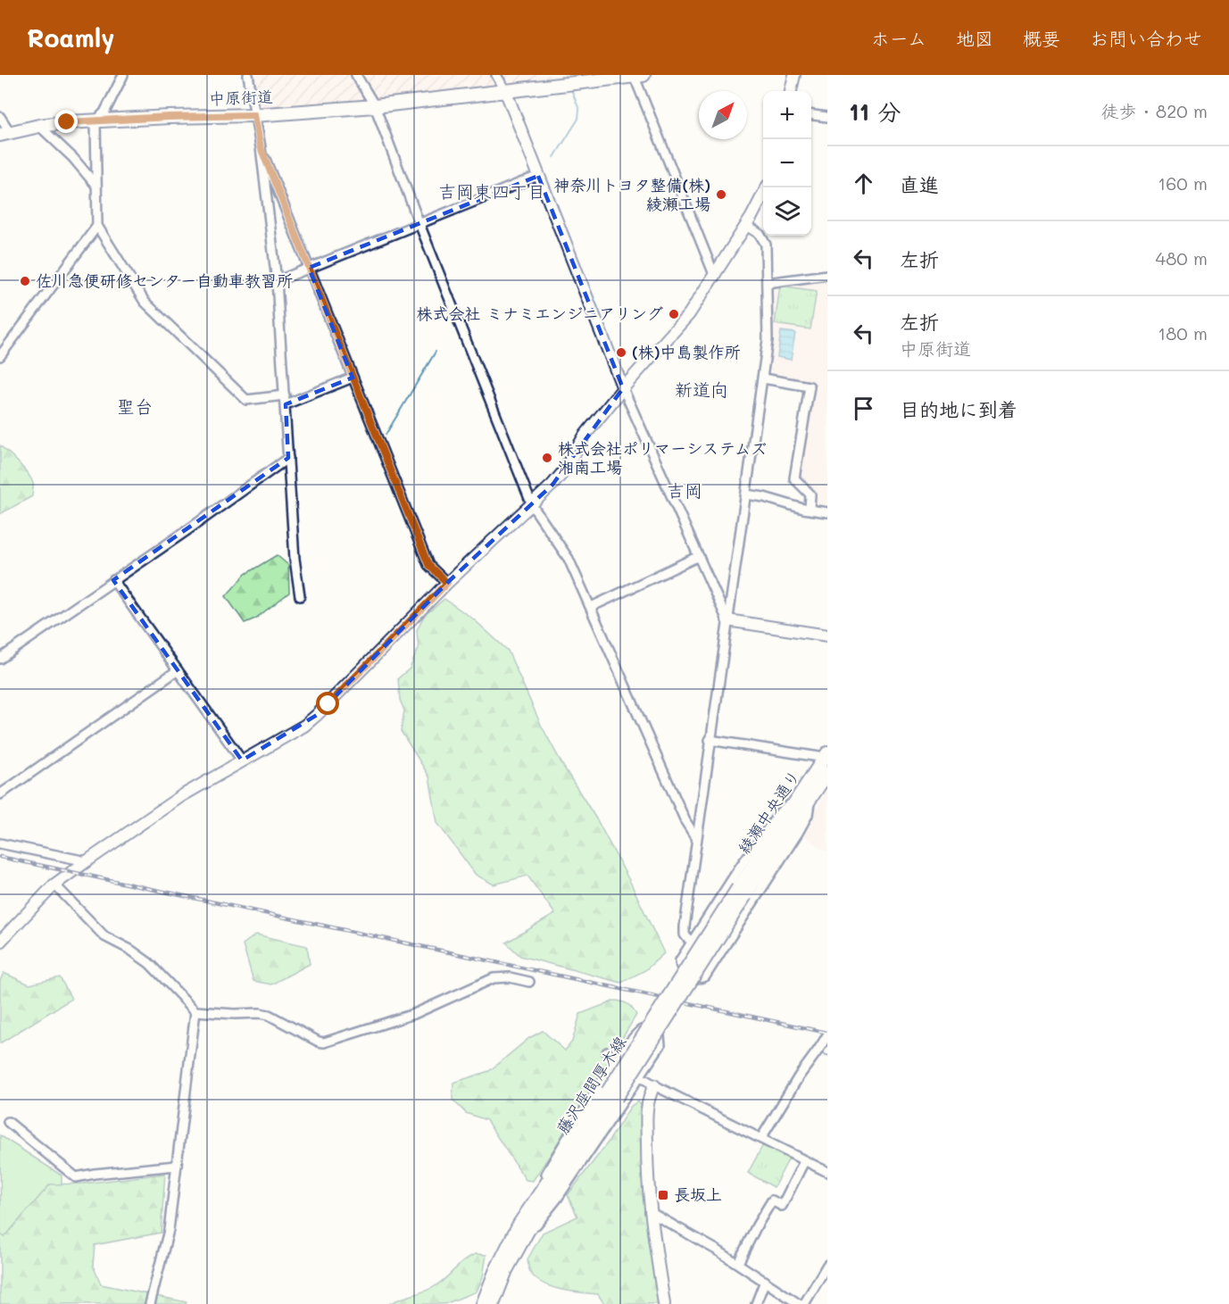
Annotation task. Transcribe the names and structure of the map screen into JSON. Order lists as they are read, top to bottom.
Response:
{
  "streets": {
    "main road": ["中原街道", "綾瀬中央通り", "藤沢座間厚木線"]
  },
  "crossings": [
    ["綾瀬中央通り", "藤沢座間厚木線"]
  ],
  "districts": [
    "吉岡東四丁目",
    "新道向",
    "聖台",
    "吉岡"
  ],
  "places": {
    "other": [
      "神奈川トヨタ整備(株) 綾瀬工場",
      "佐川急便研修センター自動車教習所",
      "株式会社 ミナミエンジニアリング",
      "(株)中島製作所",
      "株式会社ポリマーシステムズ 湘南工場"
    ],
    "transit": ["長坂上"]
  },
  "north": "top right",
  "page": {
    "header": "Roamly",
    "nav": [
      "ホーム",
      "地図",
      "概要",
      "お問い合わせ"
    ],
    "heading": ["11 分", "徒歩 · 820 m"],
    "map_buttons": ["+", "−"],
    "list": [
      ["直進", "160 m"],
      ["左折", "480 m"],
      ["左折", "中原街道", "180 m"],
      "目的地に到着"
    ]
  }
}
